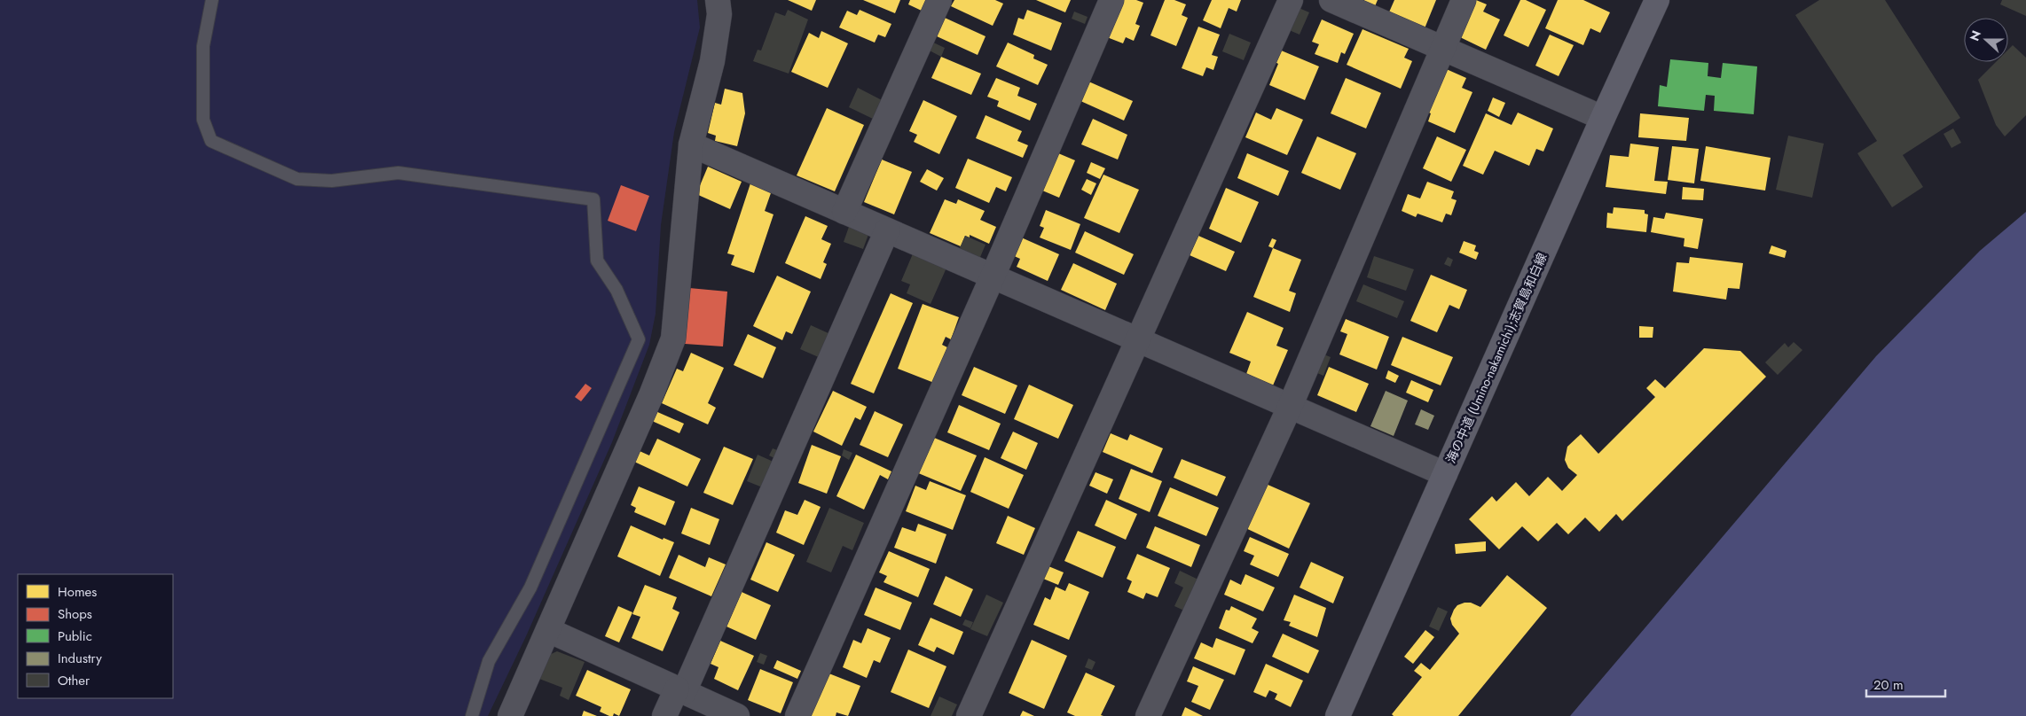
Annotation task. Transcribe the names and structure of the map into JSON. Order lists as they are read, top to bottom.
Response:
{
  "streets": {
    "main road": ["海の中道 (Umino-nakamichi);志賀島和白線"]
  },
  "legend": [
    "Homes",
    "Shops",
    "Public",
    "Industry",
    "Other"
  ],
  "scale_bar": "20 m",
  "north": "left"
}
